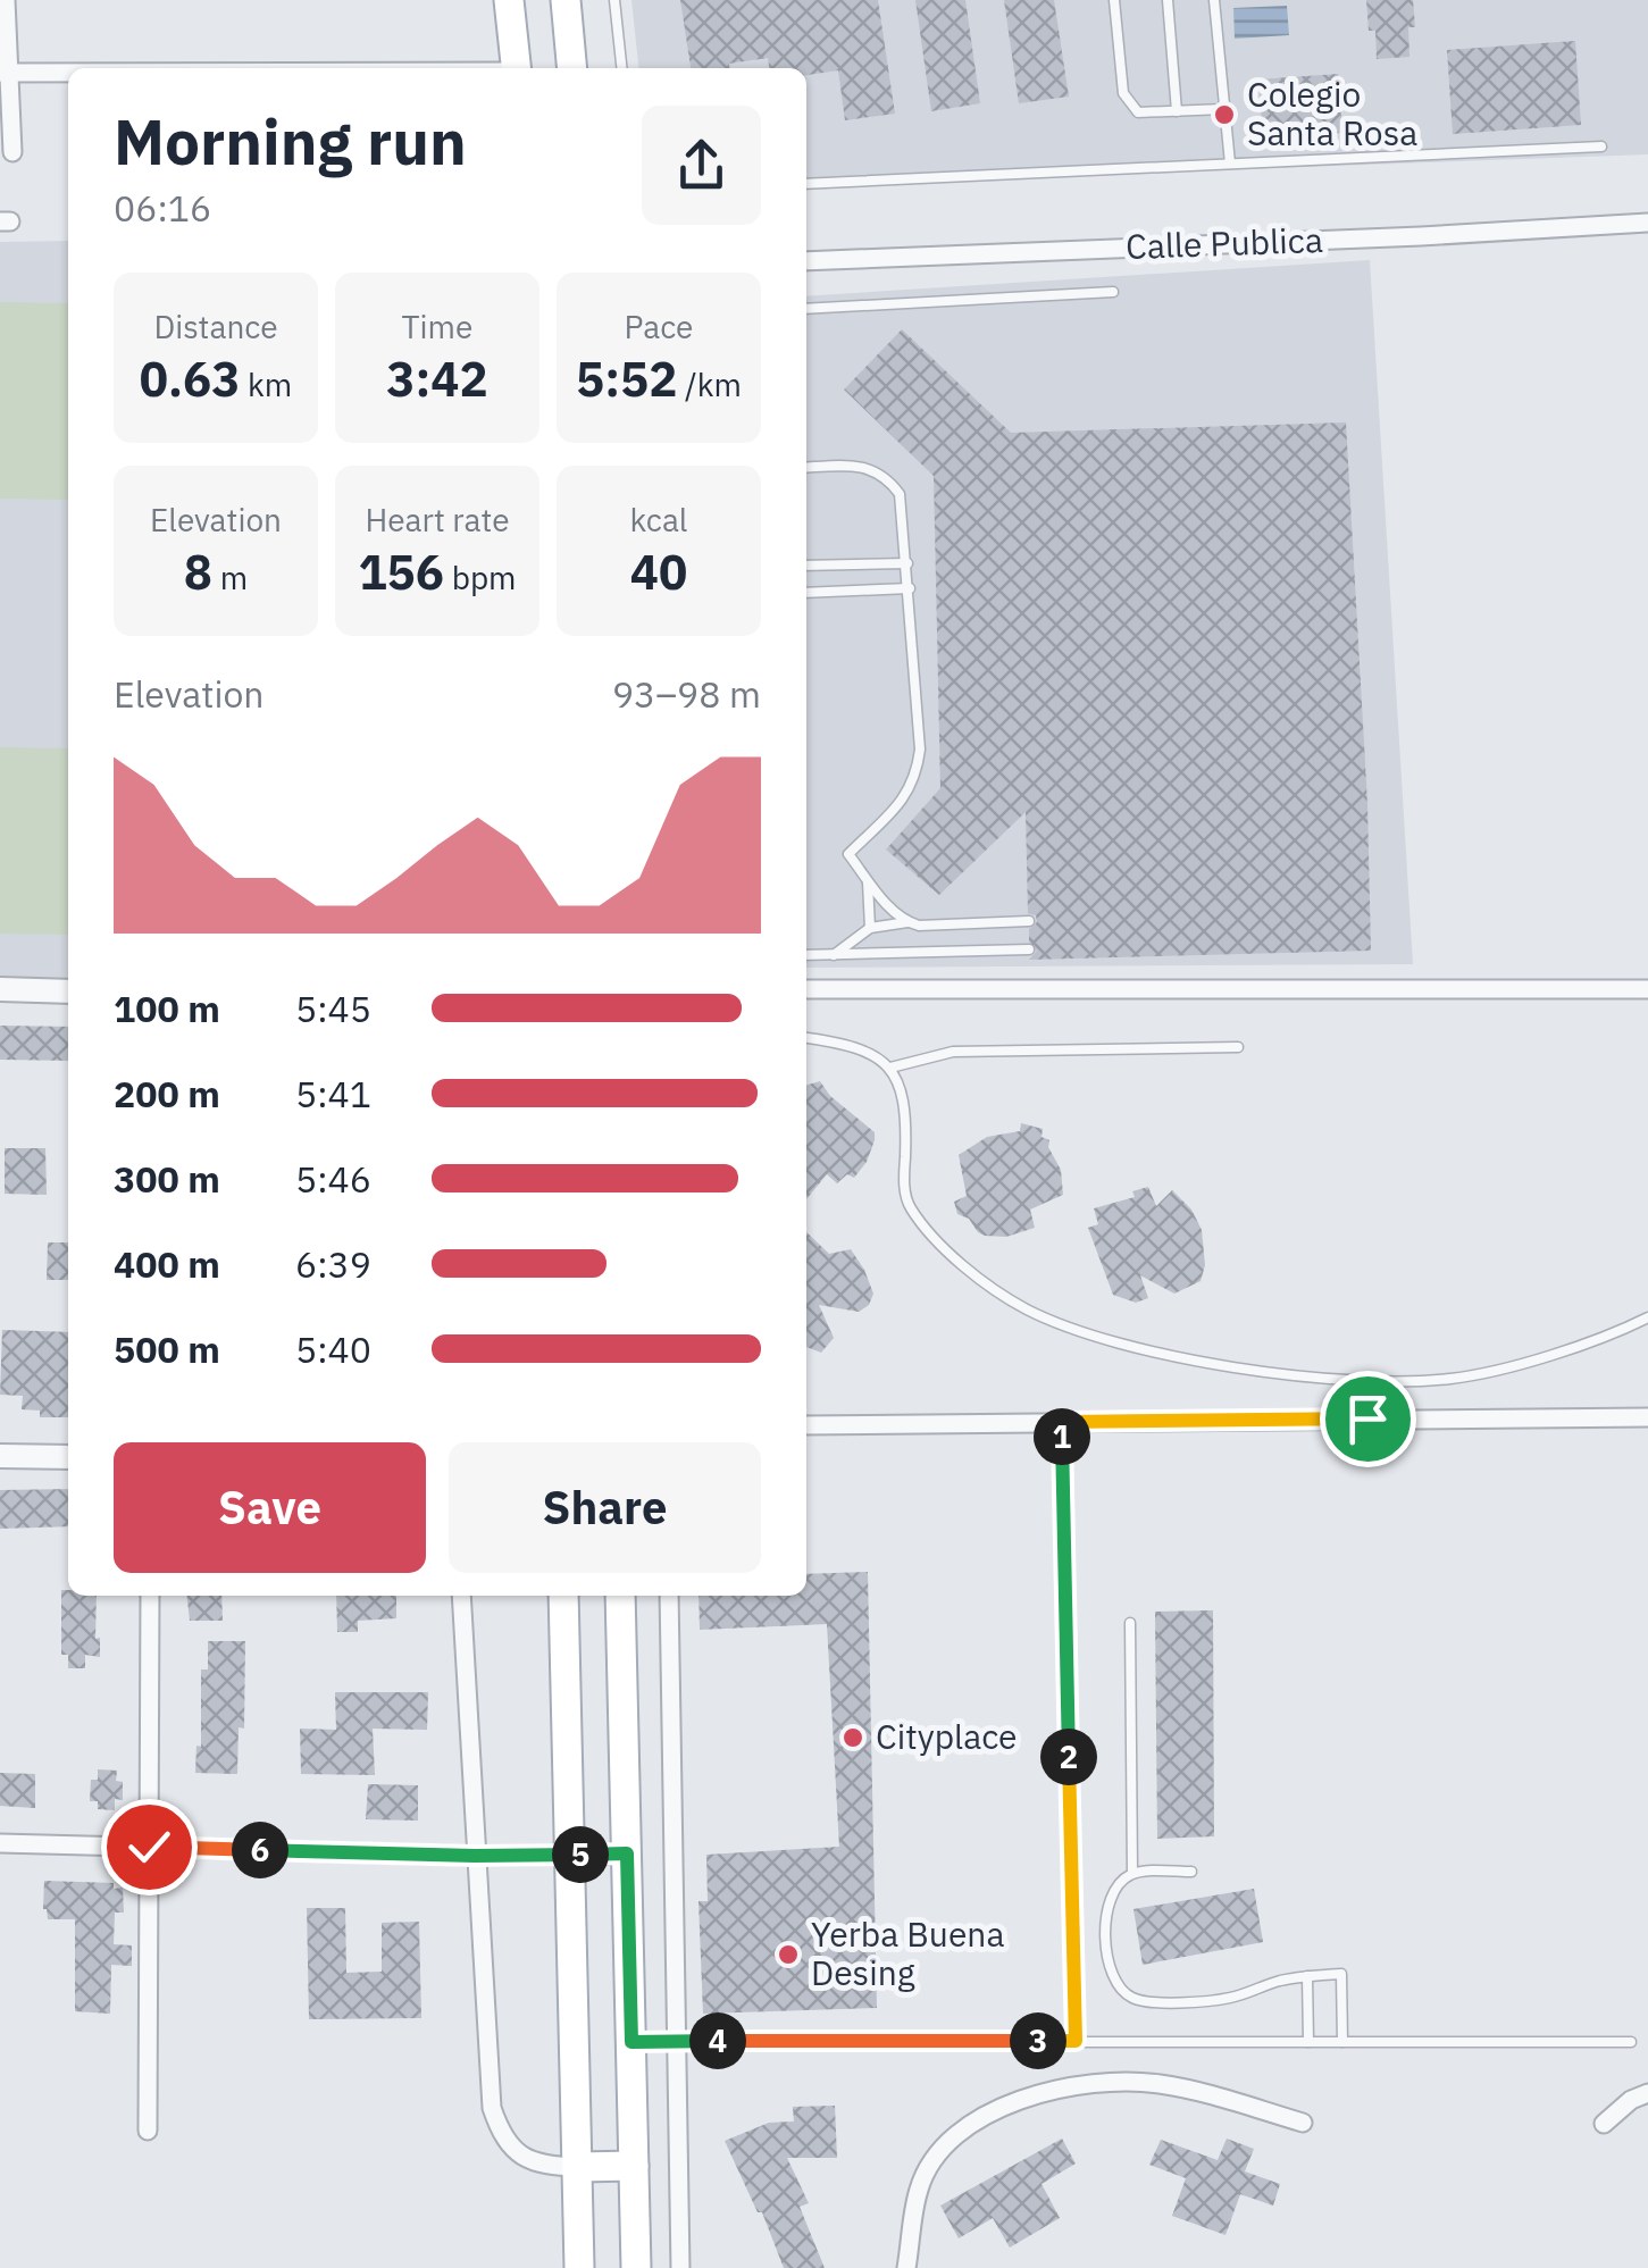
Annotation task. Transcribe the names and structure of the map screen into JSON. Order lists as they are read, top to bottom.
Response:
{
  "streets": {
    "street": ["Calle Publica"]
  },
  "places": ["Colegio Santa Rosa", "Cityplace", "Yerba Buena Desing"],
  "page": {
    "heading": ["Morning run", "06:16"],
    "stats": [
      ["Distance", "0.63 km"],
      ["Time", "3:42"],
      ["Pace", "5:52 /km"],
      ["Elevation", "8 m"],
      ["Heart rate", "156 bpm"],
      ["kcal", "40"]
    ],
    "chart": ["Elevation", "93–98 m"],
    "list": [
      {
        "name": "100 m",
        "note": "5:45"
      },
      {
        "name": "200 m",
        "note": "5:41"
      },
      {
        "name": "300 m",
        "note": "5:46"
      },
      {
        "name": "400 m",
        "note": "6:39"
      },
      {
        "name": "500 m",
        "note": "5:40"
      }
    ],
    "pins": [
      "1",
      "2",
      "6",
      "5",
      "3",
      "4"
    ],
    "buttons": ["Save", "Share"]
  }
}
